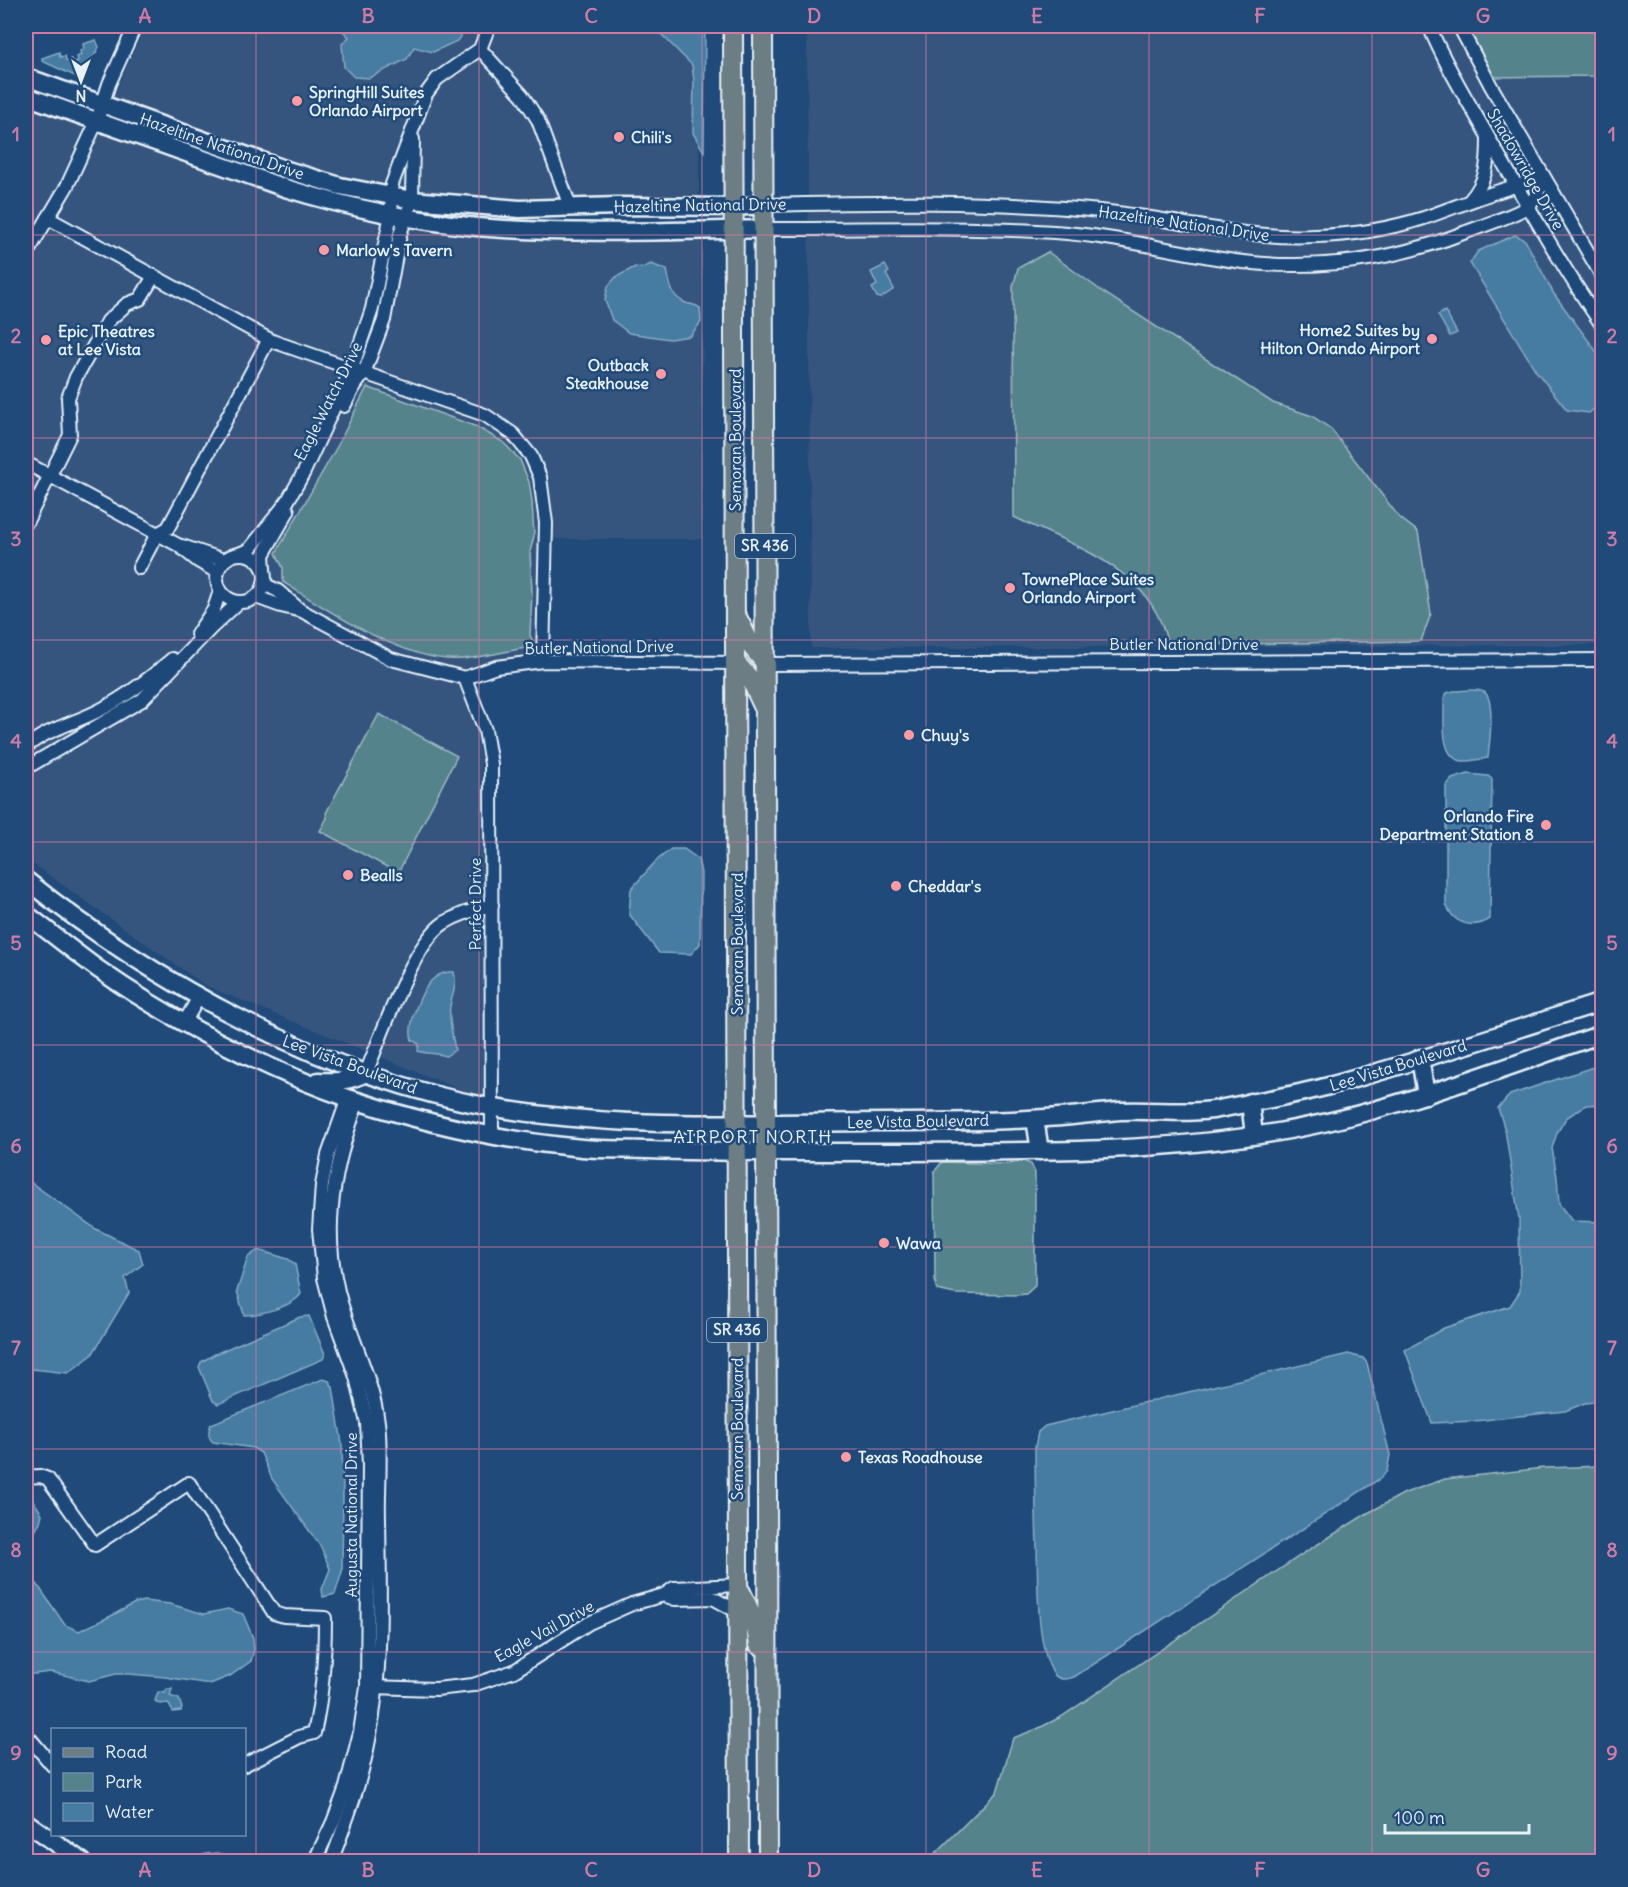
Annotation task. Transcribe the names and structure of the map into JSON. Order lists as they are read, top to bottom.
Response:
{
  "streets": {
    "main road": ["Semoran Boulevard", "SR 436"],
    "street": [
      "Hazeltine National Drive",
      "Shadowridge Drive",
      "Eagle Watch Drive",
      "Butler National Drive",
      "Perfect Drive",
      "Lee Vista Boulevard",
      "Augusta National Drive",
      "Eagle Vail Drive"
    ]
  },
  "crossings": [
    ["Hazeltine National Drive", "Shadowridge Drive"],
    ["Hazeltine National Drive", "Eagle Watch Drive"],
    ["Hazeltine National Drive", "Semoran Boulevard"],
    ["Semoran Boulevard", "Butler National Drive"],
    ["Semoran Boulevard", "Lee Vista Boulevard"],
    ["Semoran Boulevard", "Eagle Vail Drive"],
    ["Butler National Drive", "Perfect Drive"],
    ["Perfect Drive", "Lee Vista Boulevard"],
    ["Lee Vista Boulevard", "Augusta National Drive"],
    ["Augusta National Drive", "Eagle Vail Drive"]
  ],
  "districts": ["AIRPORT NORTH"],
  "places": [
    "SpringHill Suites Orlando Airport",
    "Chili's",
    "Marlow's Tavern",
    "Home2 Suites by Hilton Orlando Airport",
    "Epic Theatres at Lee Vista",
    "Outback Steakhouse",
    "TownePlace Suites Orlando Airport",
    "Chuy's",
    "Orlando Fire Department Station 8",
    "Bealls",
    "Cheddar's",
    "Wawa",
    "Texas Roadhouse"
  ],
  "legend": ["Road", "Park", "Water"],
  "scale_bar": "100 m",
  "north": "bottom",
  "grid": {
    "columns": [
      "A",
      "B",
      "C",
      "D",
      "E",
      "F",
      "G"
    ],
    "rows": [
      "1",
      "2",
      "3",
      "4",
      "5",
      "6",
      "7",
      "8",
      "9"
    ]
  }
}
